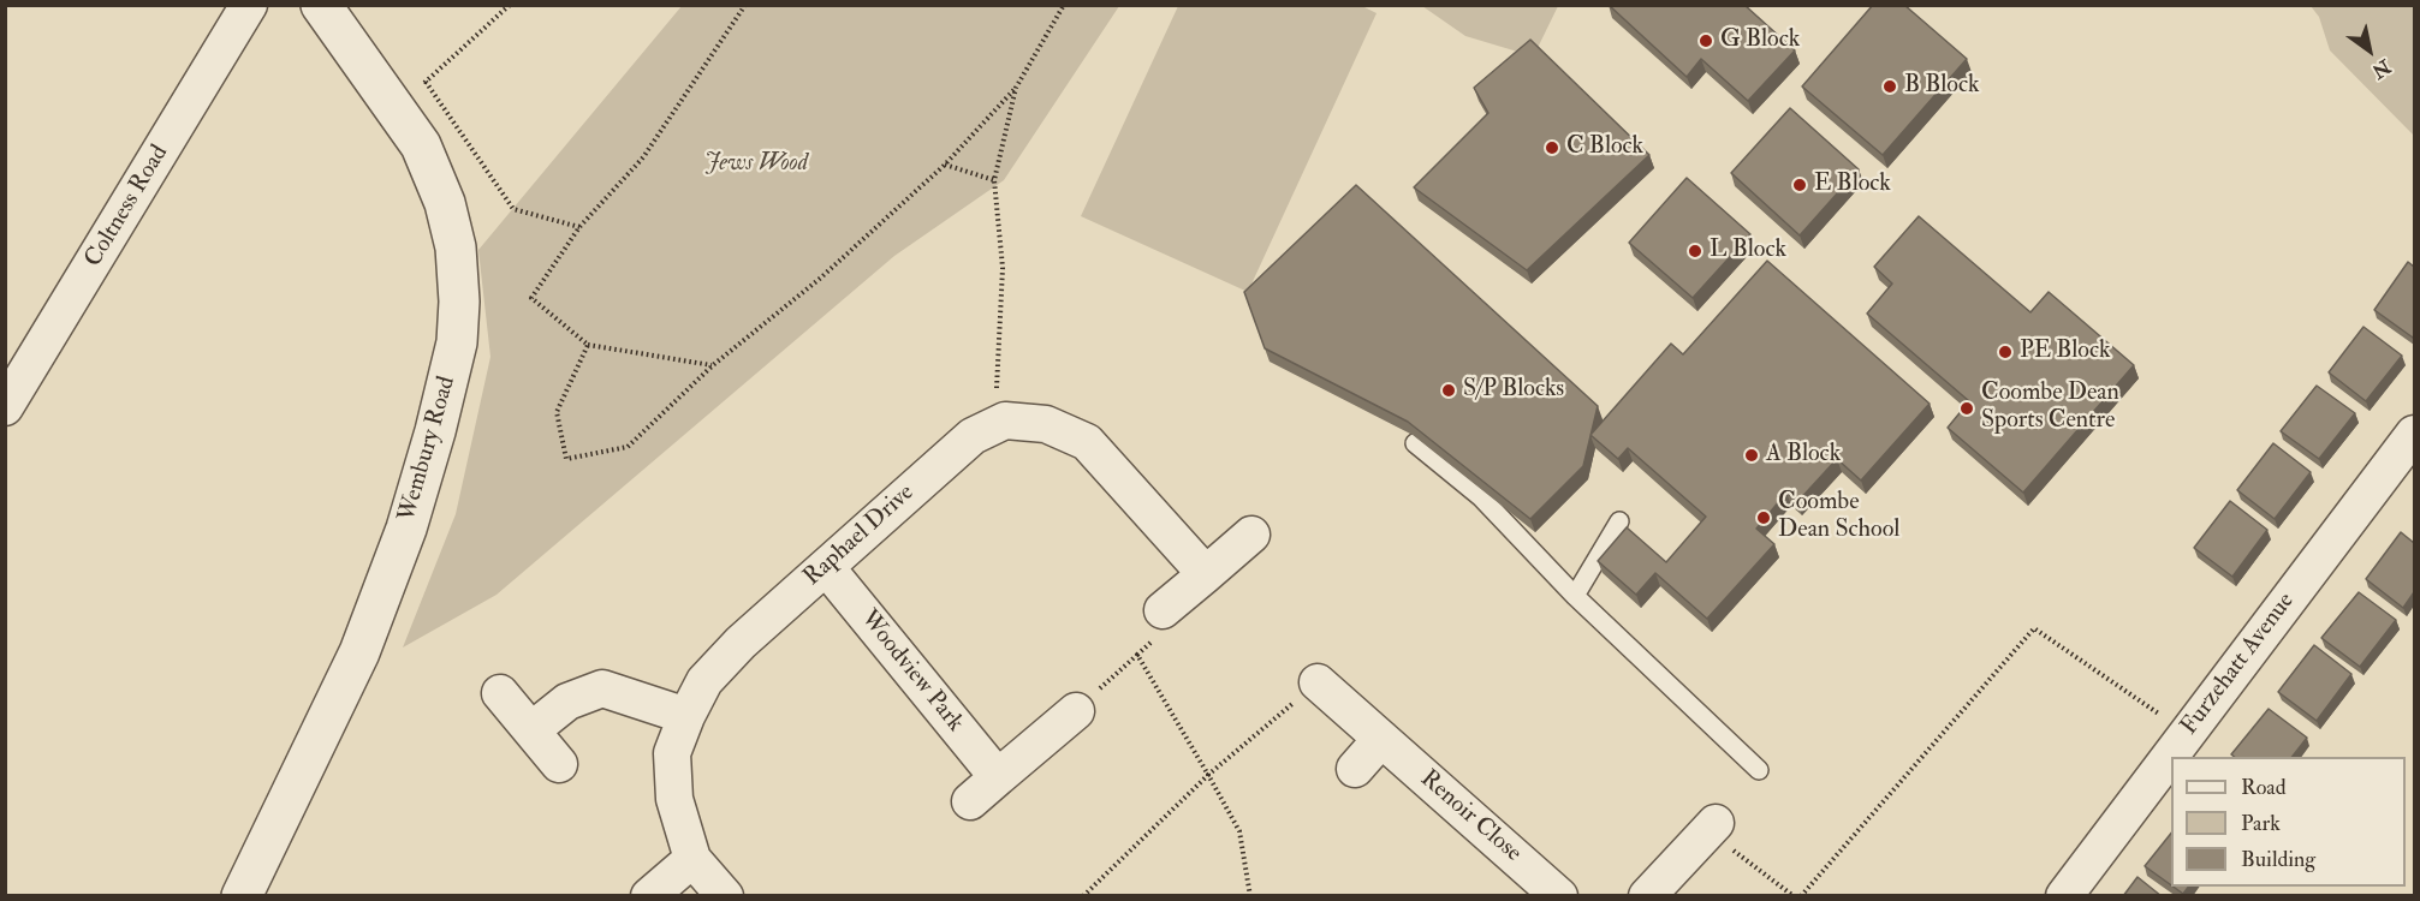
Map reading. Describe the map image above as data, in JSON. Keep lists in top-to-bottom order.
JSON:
{
  "streets": {
    "street": [
      "Coltness Road",
      "Wembury Road",
      "Raphael Drive",
      "Furzehatt Avenue",
      "Woodview Park",
      "Renoir Close"
    ]
  },
  "crossings": [
    ["Raphael Drive", "Woodview Park"]
  ],
  "parks": ["Jews Wood"],
  "places": [
    "G Block",
    "B Block",
    "C Block",
    "E Block",
    "L Block",
    "PE Block",
    "S/P Blocks",
    "Coombe Dean Sports Centre",
    "A Block",
    "Coombe Dean School"
  ],
  "legend": ["Road", "Park", "Building"],
  "north": "bottom right"
}
